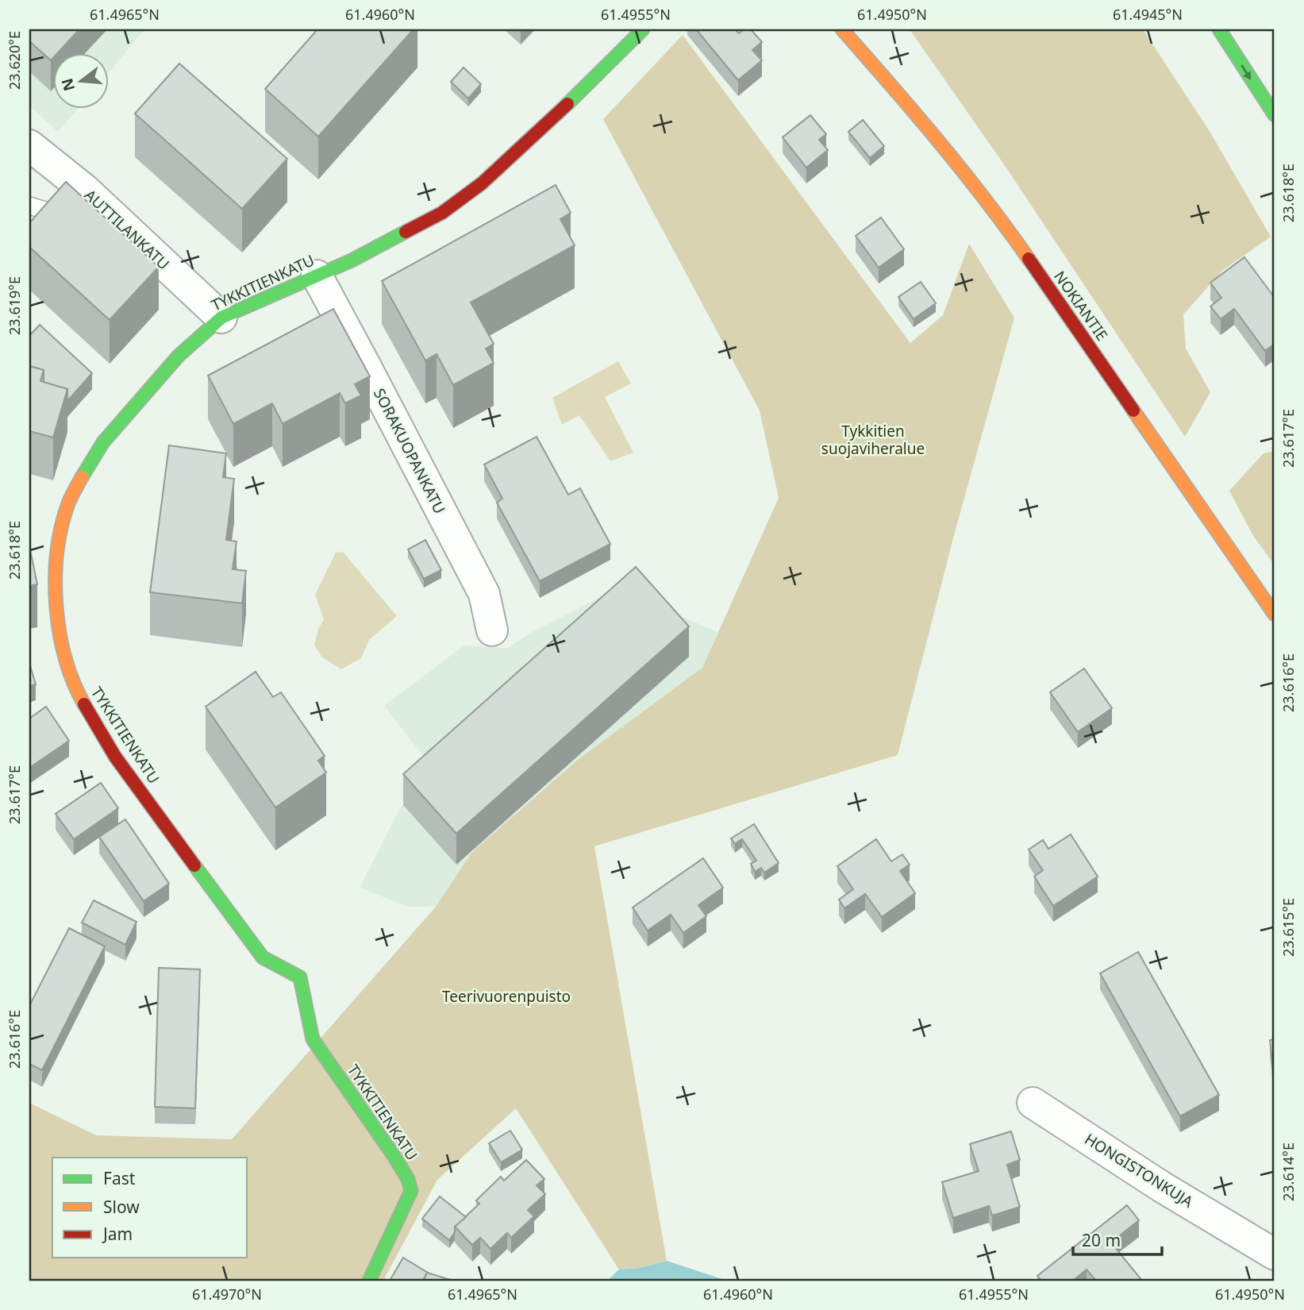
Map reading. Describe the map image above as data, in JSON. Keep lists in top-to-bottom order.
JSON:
{
  "streets": {
    "main road": ["TYKKITIENKATU", "NOKIANTIE"],
    "street": ["AUTTILANKATU", "SORAKUOPANKATU", "HONGISTONKUJA"]
  },
  "crossings": [
    ["AUTTILANKATU", "TYKKITIENKATU"],
    ["TYKKITIENKATU", "SORAKUOPANKATU"]
  ],
  "parks": ["Tykkitien suojaviheralue", "Teerivuorenpuisto"],
  "legend": ["Fast", "Slow", "Jam"],
  "scale_bar": "20 m",
  "north": "left",
  "coordinates": [
    "61.4965°N",
    "61.4960°N",
    "61.4955°N",
    "61.4950°N",
    "61.4945°N",
    "23.620°E",
    "23.618°E",
    "23.619°E",
    "23.617°E",
    "23.616°E",
    "23.615°E",
    "23.614°E",
    "61.4970°N"
  ]
}
